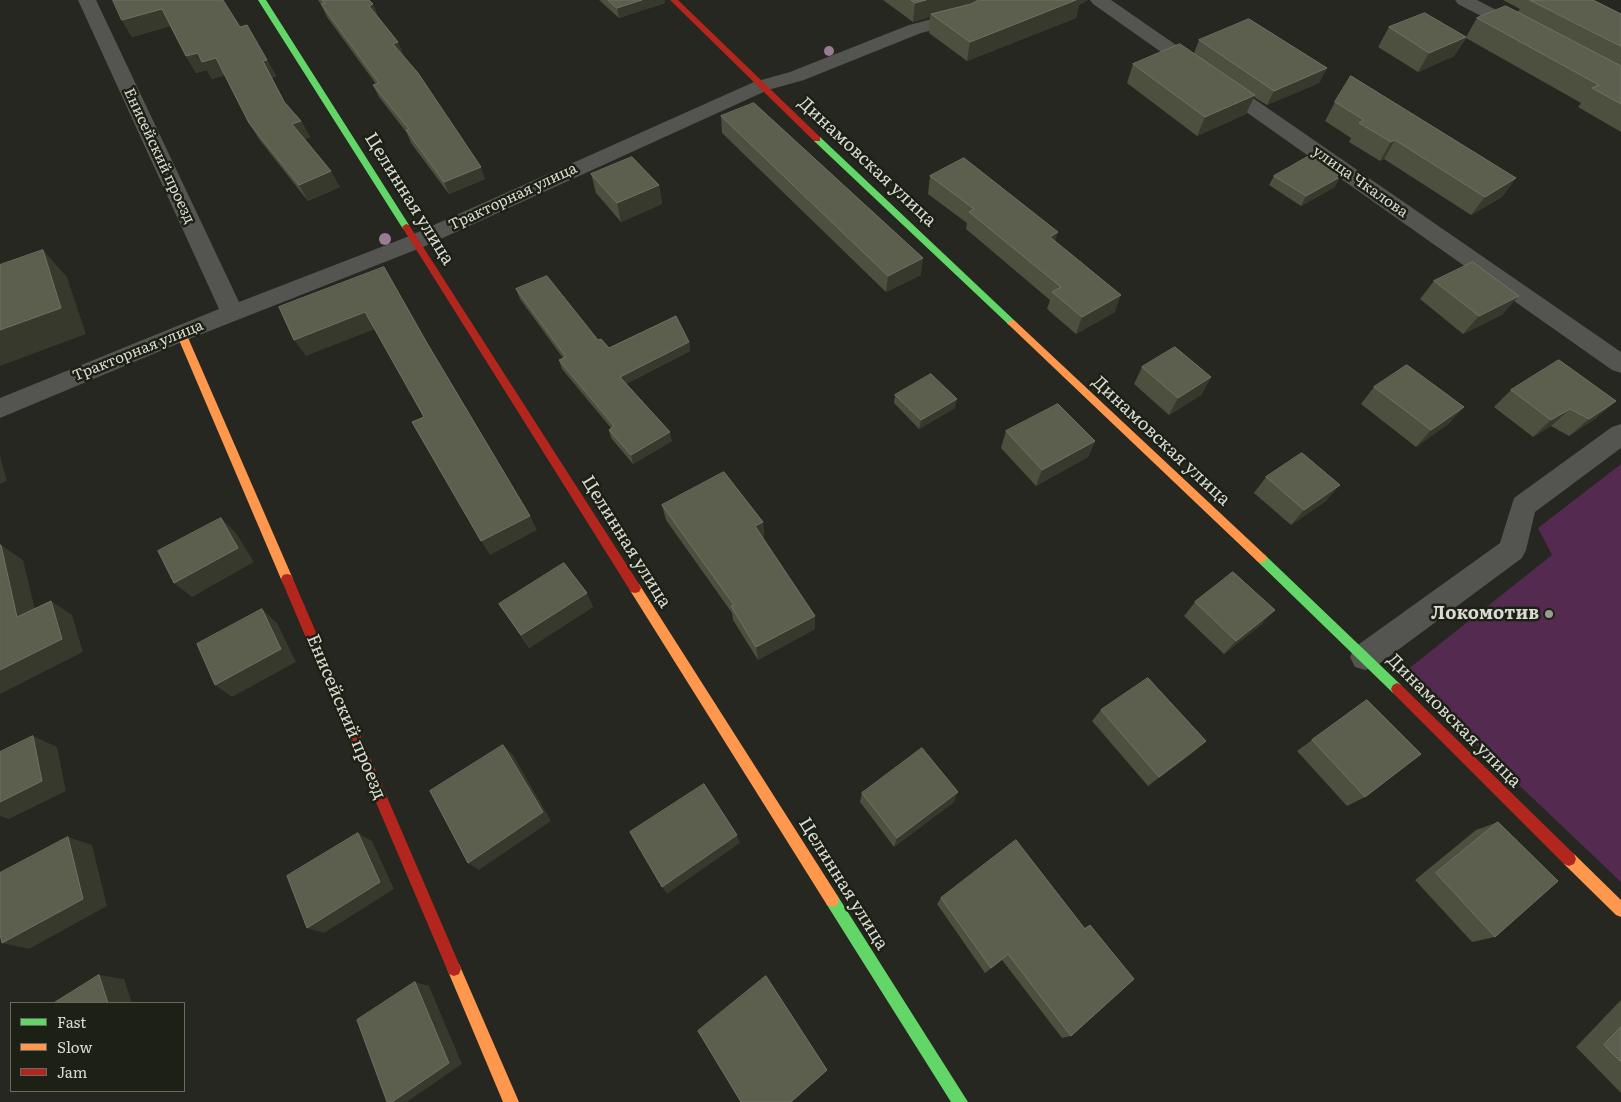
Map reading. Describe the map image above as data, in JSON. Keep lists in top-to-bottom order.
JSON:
{
  "streets": {
    "street": [
      "Енисейский проезд",
      "Динамовская улица",
      "улица Чкалова",
      "Тракторная улица",
      "Целинная улица"
    ]
  },
  "crossings": [
    ["Енисейский проезд", "Тракторная улица"],
    ["Динамовская улица", "Тракторная улица"],
    ["Тракторная улица", "Целинная улица"]
  ],
  "places": ["Локомотив"],
  "legend": ["Fast", "Slow", "Jam"]
}
